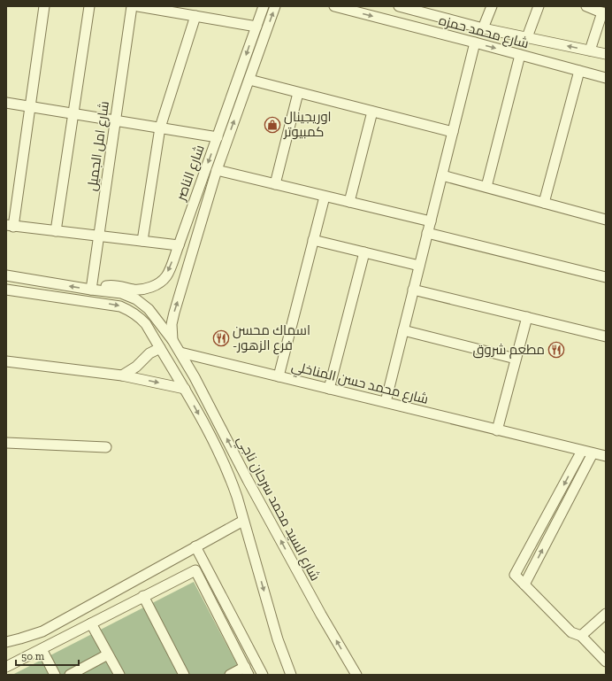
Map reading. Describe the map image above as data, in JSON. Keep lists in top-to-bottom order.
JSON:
{
  "streets": {
    "street": [
      "شارع محمد حمزه",
      "شارع امل الجميل",
      "شارع الناصر",
      "شارع محمد حسن المناخلي",
      "شارع السيد محمد سرحان ناجي"
    ]
  },
  "crossings": [
    ["شارع امل الجميل", "شارع الناصر"],
    ["شارع محمد حسن المناخلي", "شارع السيد محمد سرحان ناجي"]
  ],
  "places": {
    "shop": ["اوريجينال كمبيوتر"],
    "restaurant": ["اسماك محسن -فرع الزهور", "مطعم شروق"]
  },
  "scale_bar": "50 m"
}
